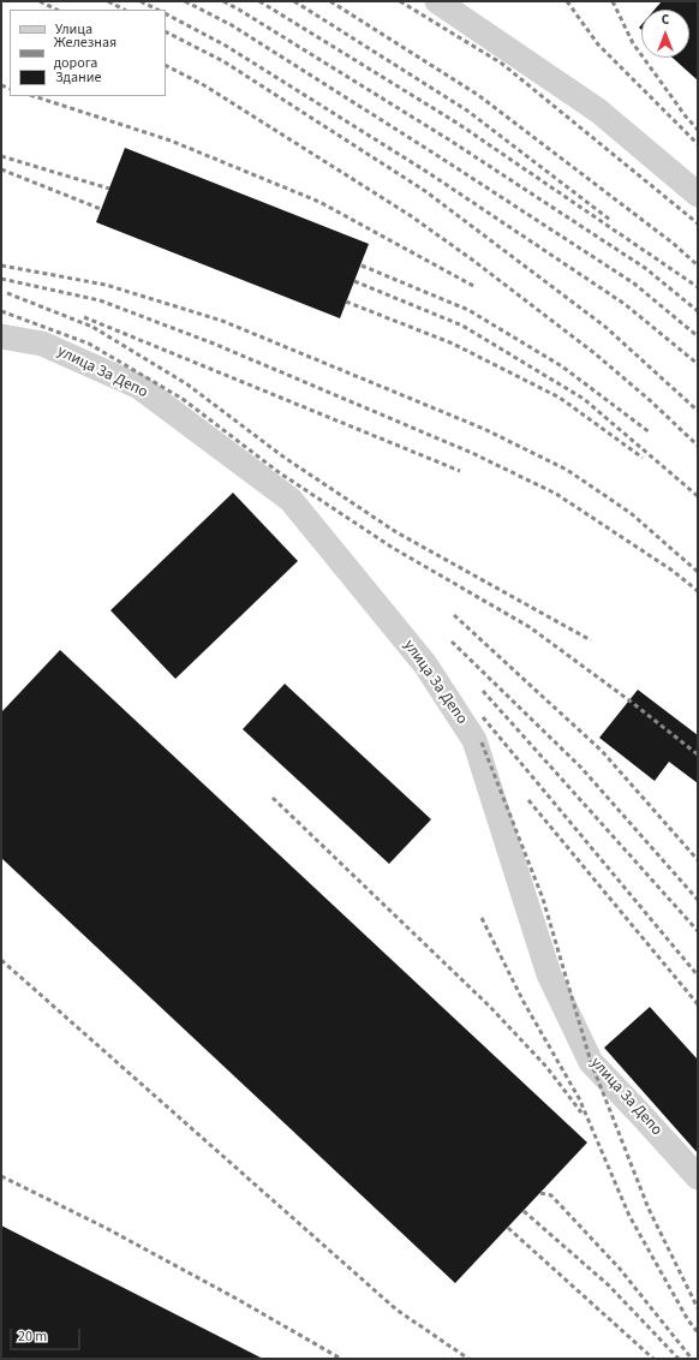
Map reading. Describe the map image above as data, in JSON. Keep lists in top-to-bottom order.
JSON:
{
  "streets": {
    "street": ["улица За Депо"]
  },
  "legend": ["Улица", "Железная дорога", "Здание"],
  "scale_bar": "20 m",
  "north": "top"
}
